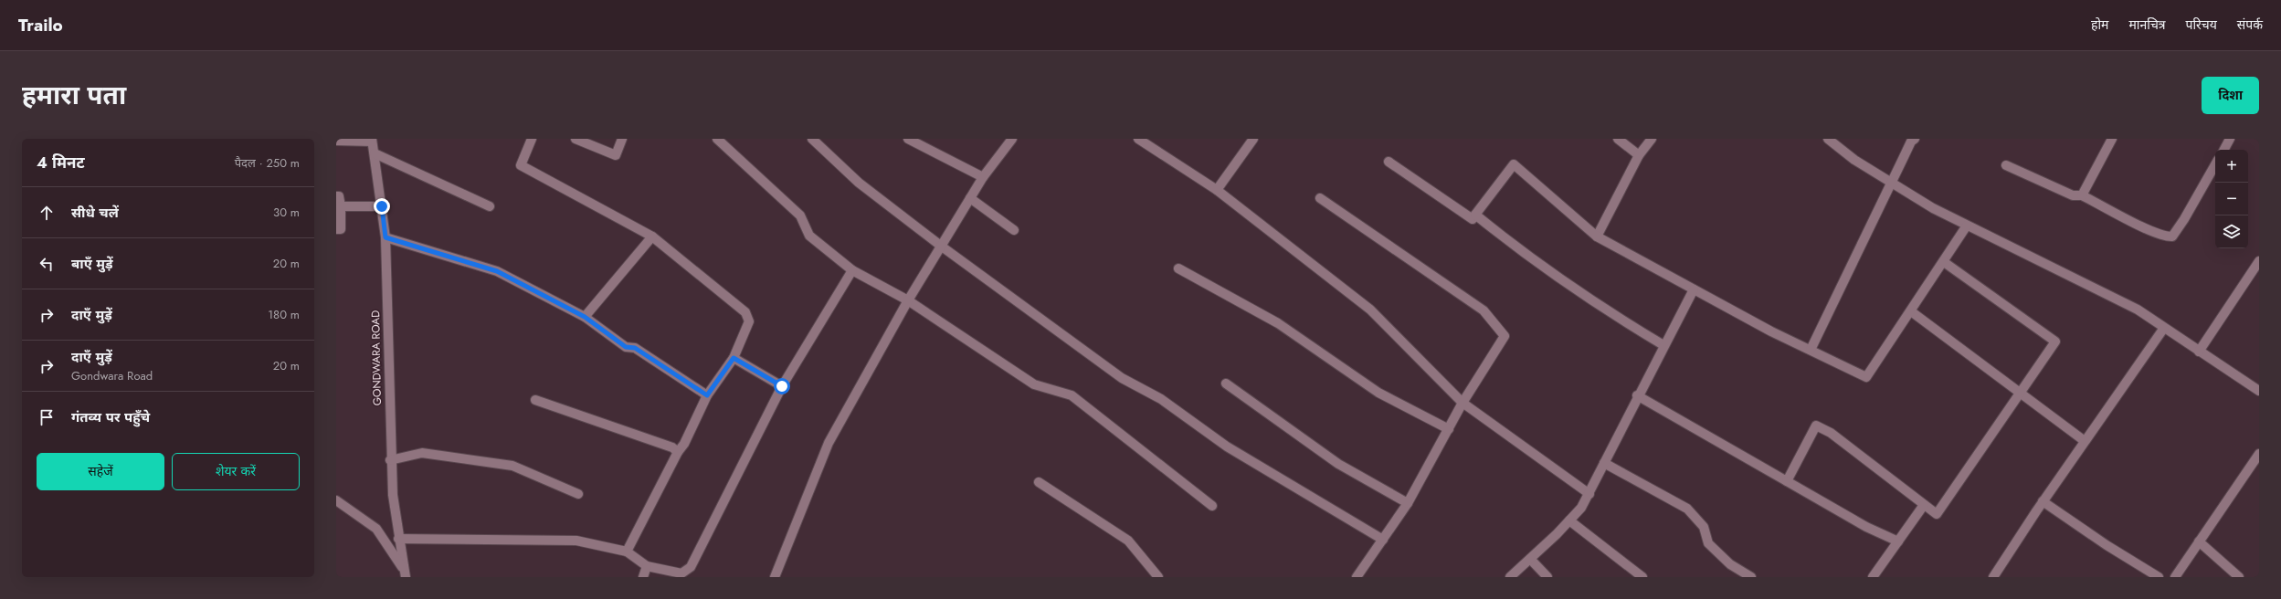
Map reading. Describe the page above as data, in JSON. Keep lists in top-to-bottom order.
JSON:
{
  "streets": {
    "street": ["GONDWARA ROAD"]
  },
  "page": {
    "header": "Trailo",
    "nav": [
      "होम",
      "मानचित्र",
      "परिचय",
      "संपर्क"
    ],
    "title": "हमारा पता",
    "buttons": [
      "दिशा",
      ["सहेजें", "शेयर करें"]
    ],
    "heading": ["4 मिनट", "पैदल · 250 m"],
    "map_buttons": ["+", "−"],
    "list": [
      ["सीधे चलें", "30 m"],
      ["बाएँ मुड़ें", "20 m"],
      ["दाएँ मुड़ें", "180 m"],
      ["दाएँ मुड़ें", "Gondwara Road", "20 m"],
      "गंतव्य पर पहुँचे"
    ]
  }
}
